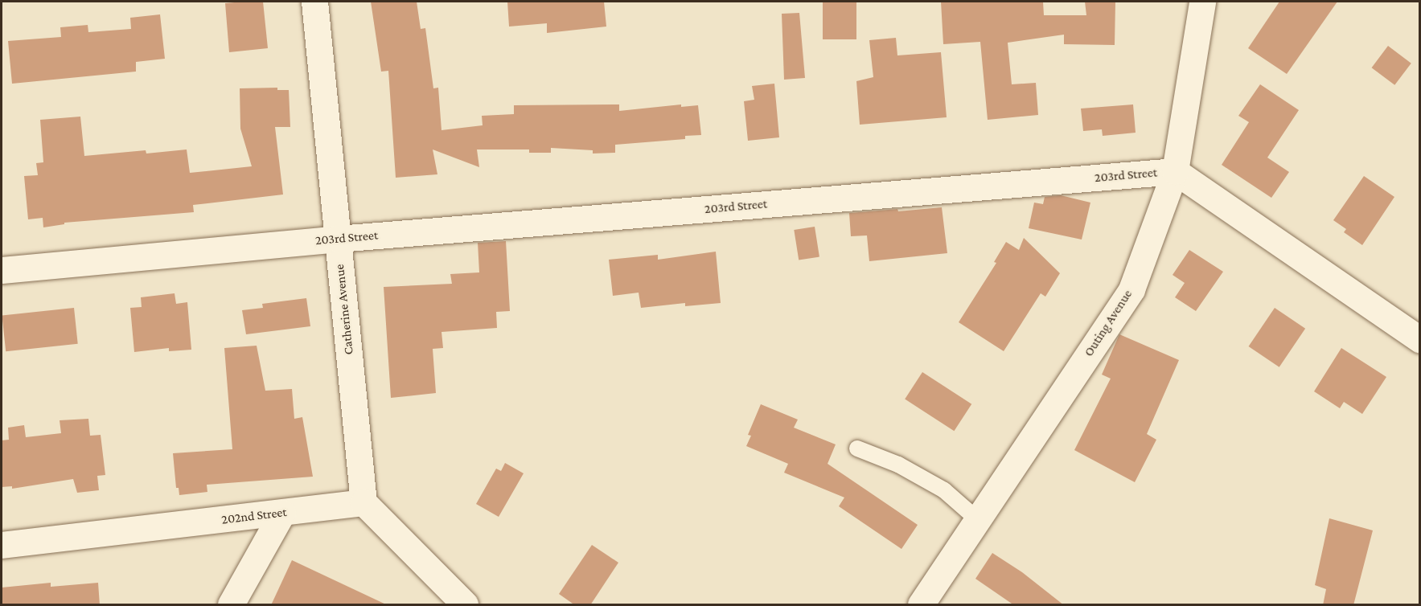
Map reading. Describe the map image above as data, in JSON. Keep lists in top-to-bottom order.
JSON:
{
  "streets": {
    "street": [
      "203rd Street",
      "Catherine Avenue",
      "Outing Avenue",
      "202nd Street"
    ]
  },
  "crossings": [
    ["203rd Street", "Catherine Avenue"],
    ["203rd Street", "Outing Avenue"],
    ["Catherine Avenue", "202nd Street"]
  ]
}
